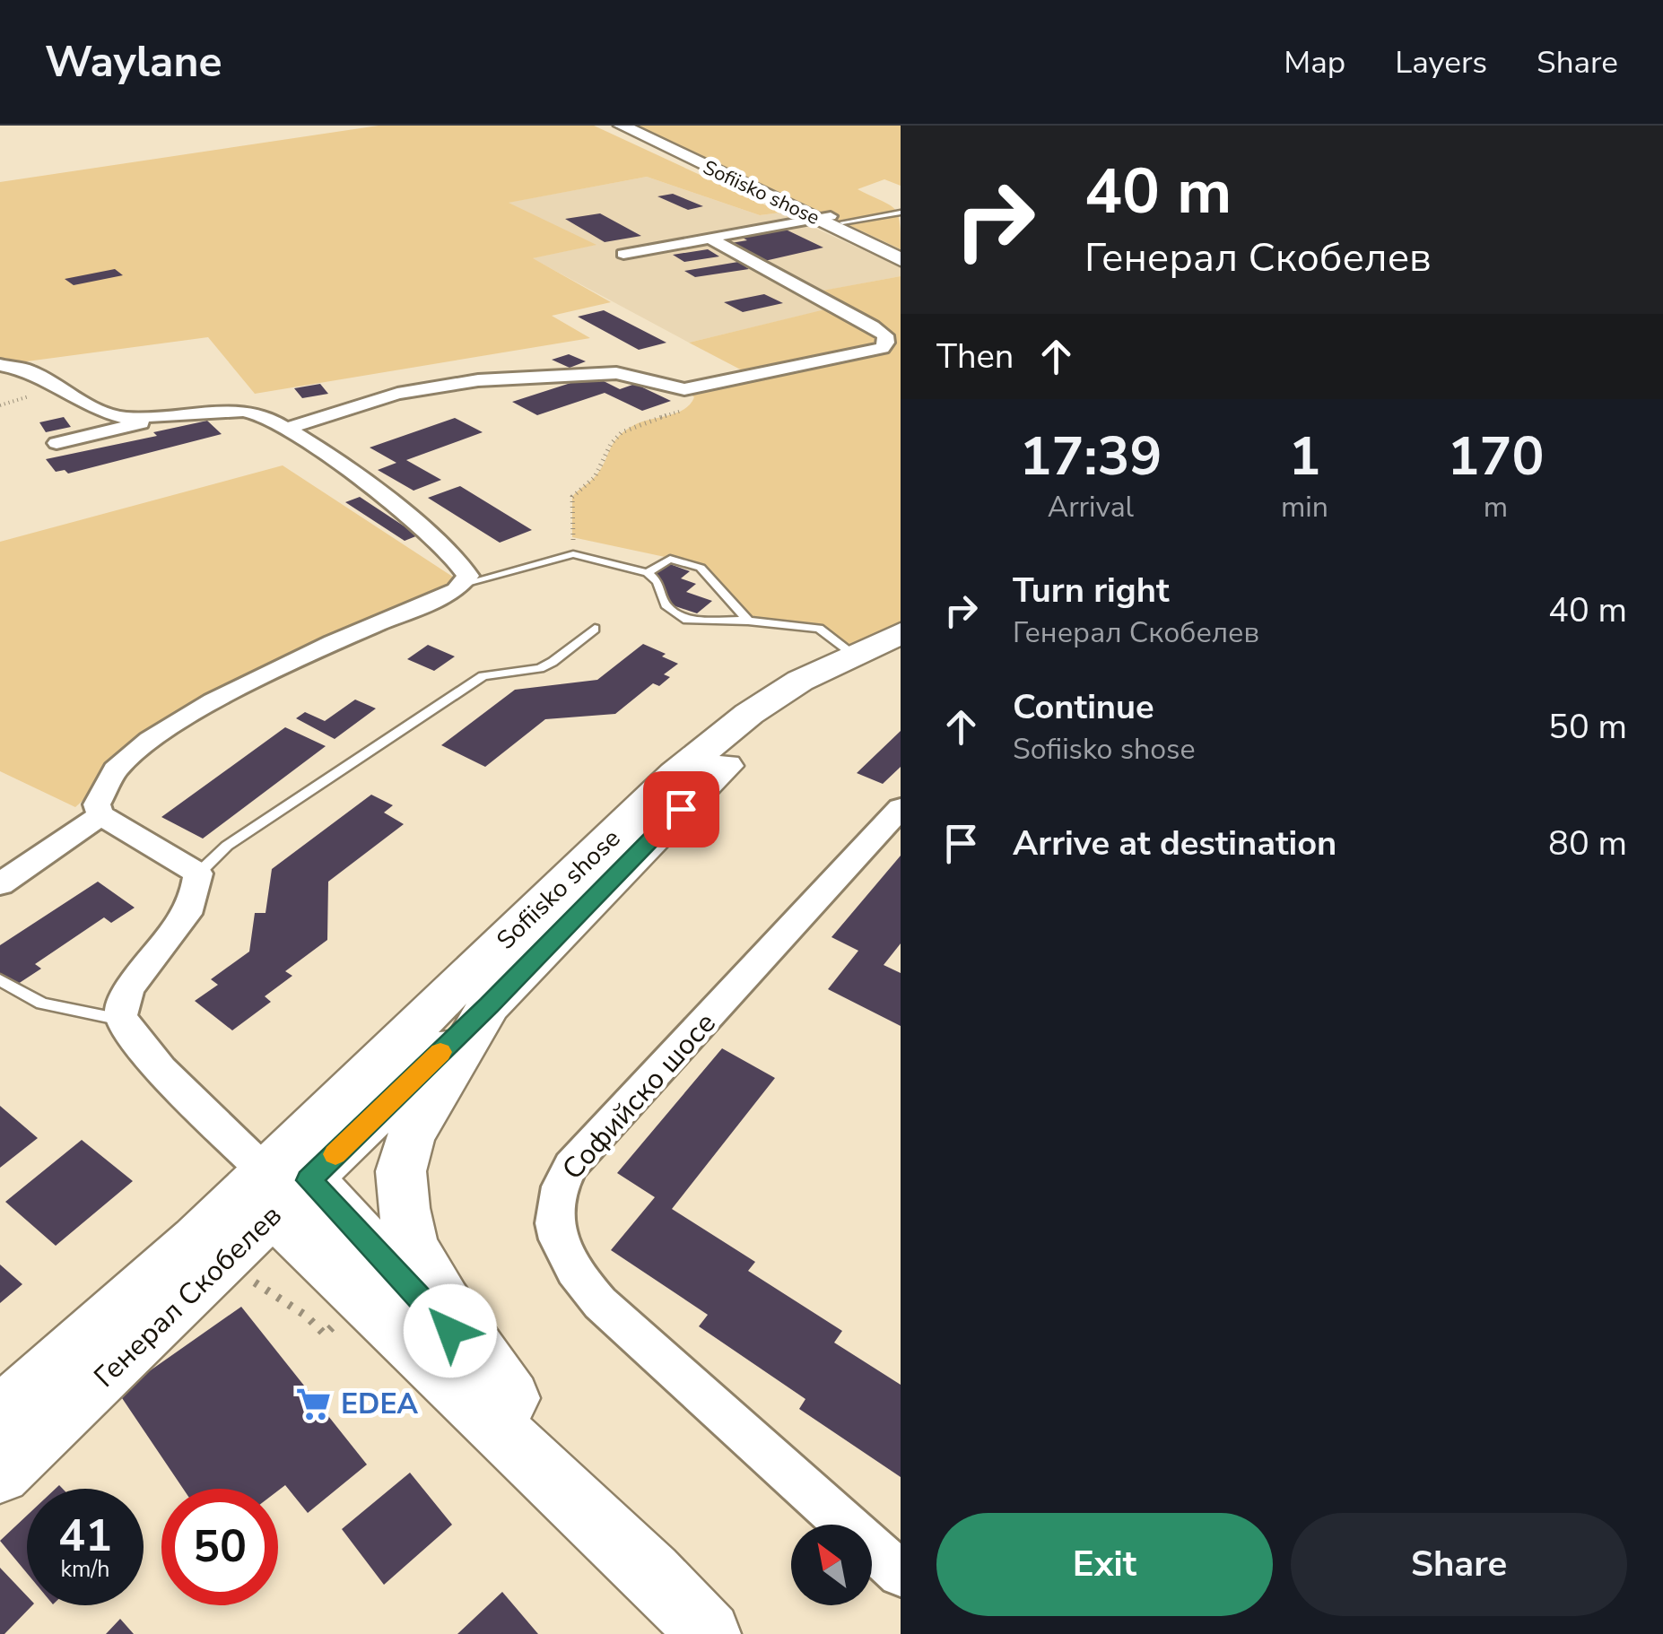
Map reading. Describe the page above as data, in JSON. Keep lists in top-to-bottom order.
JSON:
{
  "streets": {
    "main road": ["Sofiisko shose", "Генерал Скобелев"],
    "street": ["Софийско шосе"]
  },
  "crossings": [
    ["Sofiisko shose", "Генерал Скобелев"]
  ],
  "places": {
    "supermarket": ["EDEA"]
  },
  "north": "top left",
  "page": {
    "header": "Waylane",
    "nav": ["Map", "Layers", "Share"],
    "turn": ["40 m", "Генерал Скобелев"],
    "then": "Then",
    "eta": [
      "17:39",
      "Arrival",
      "1",
      "min",
      "170",
      "m"
    ],
    "list": [
      {
        "name": "Turn right",
        "note": "Генерал Скобелев",
        "value": "40 m"
      },
      {
        "name": "Continue",
        "note": "Sofiisko shose",
        "value": "50 m"
      },
      {
        "name": "Arrive at destination",
        "value": "80 m"
      }
    ],
    "speed": "41 km/h",
    "limit": "50",
    "buttons": ["Exit", "Share"]
  }
}
